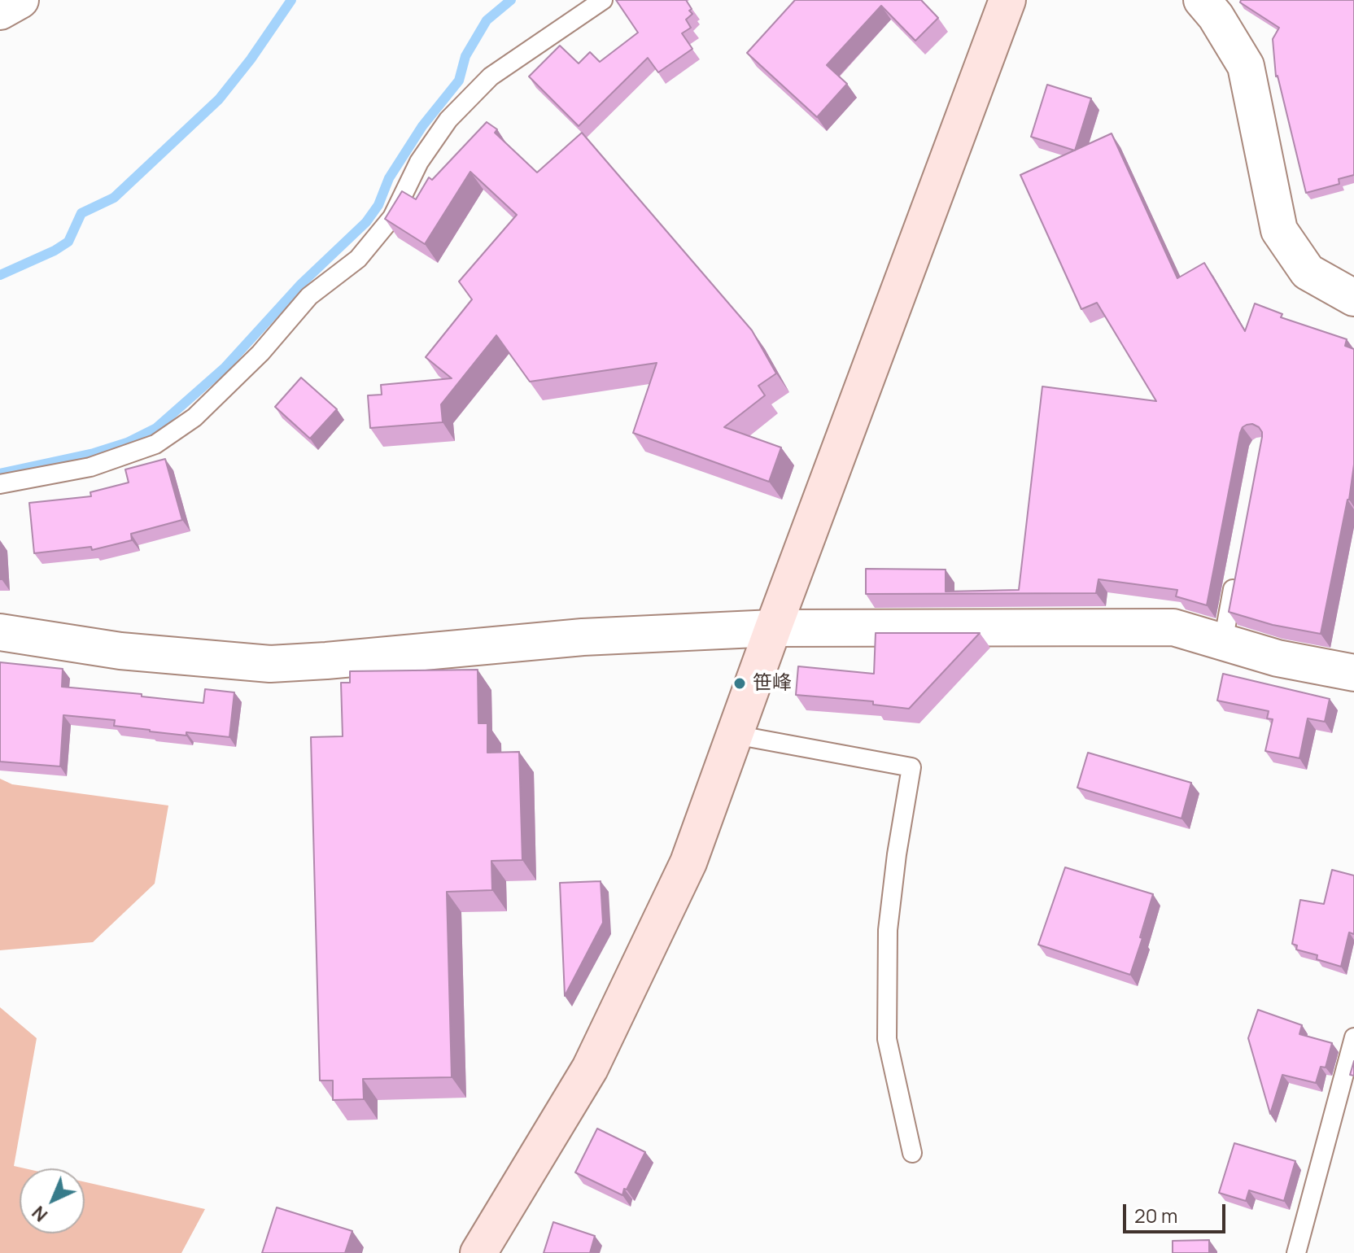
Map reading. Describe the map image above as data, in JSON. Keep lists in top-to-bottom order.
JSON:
{
  "places": ["笹峰"],
  "scale_bar": "20 m",
  "north": "bottom left"
}
